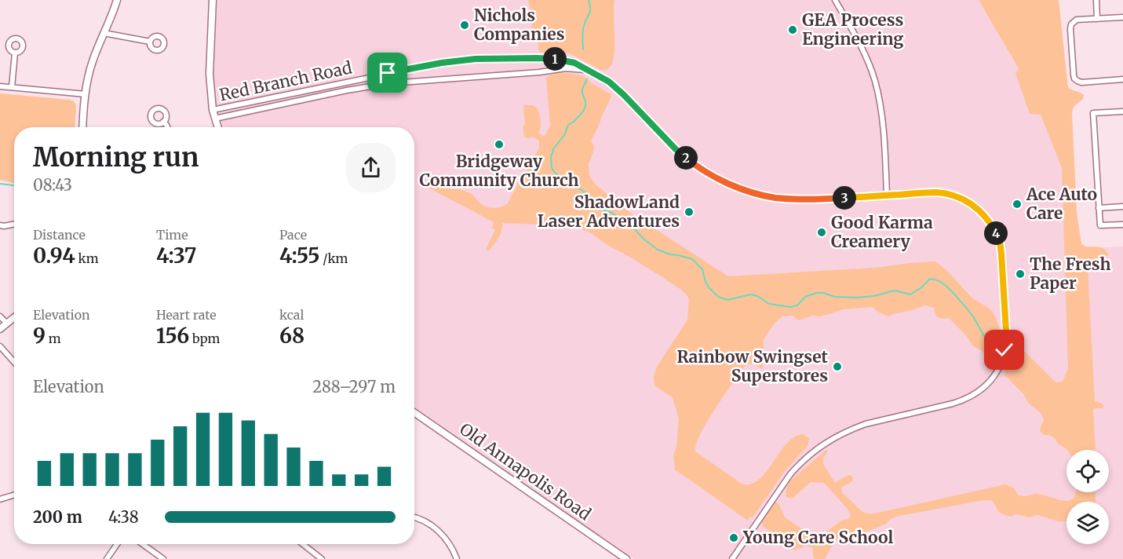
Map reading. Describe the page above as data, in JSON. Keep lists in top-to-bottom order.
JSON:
{
  "streets": {
    "main road": ["Old Annapolis Road"],
    "street": ["Red Branch Road"]
  },
  "places": [
    "Nichols Companies",
    "GEA Process Engineering",
    "Bridgeway Community Church",
    "Ace Auto Care",
    "ShadowLand Laser Adventures",
    "Good Karma Creamery",
    "The Fresh Paper",
    "Rainbow Swingset Superstores",
    "Young Care School"
  ],
  "page": {
    "pins": [
      "1",
      "2",
      "3",
      "4"
    ],
    "heading": ["Morning run", "08:43"],
    "stats": [
      ["Distance", "0.94 km"],
      ["Time", "4:37"],
      ["Pace", "4:55 /km"],
      ["Elevation", "9 m"],
      ["Heart rate", "156 bpm"],
      ["kcal", "68"]
    ],
    "chart": ["Elevation", "288–297 m"],
    "list": [
      {
        "name": "200 m",
        "note": "4:38"
      }
    ]
  }
}
